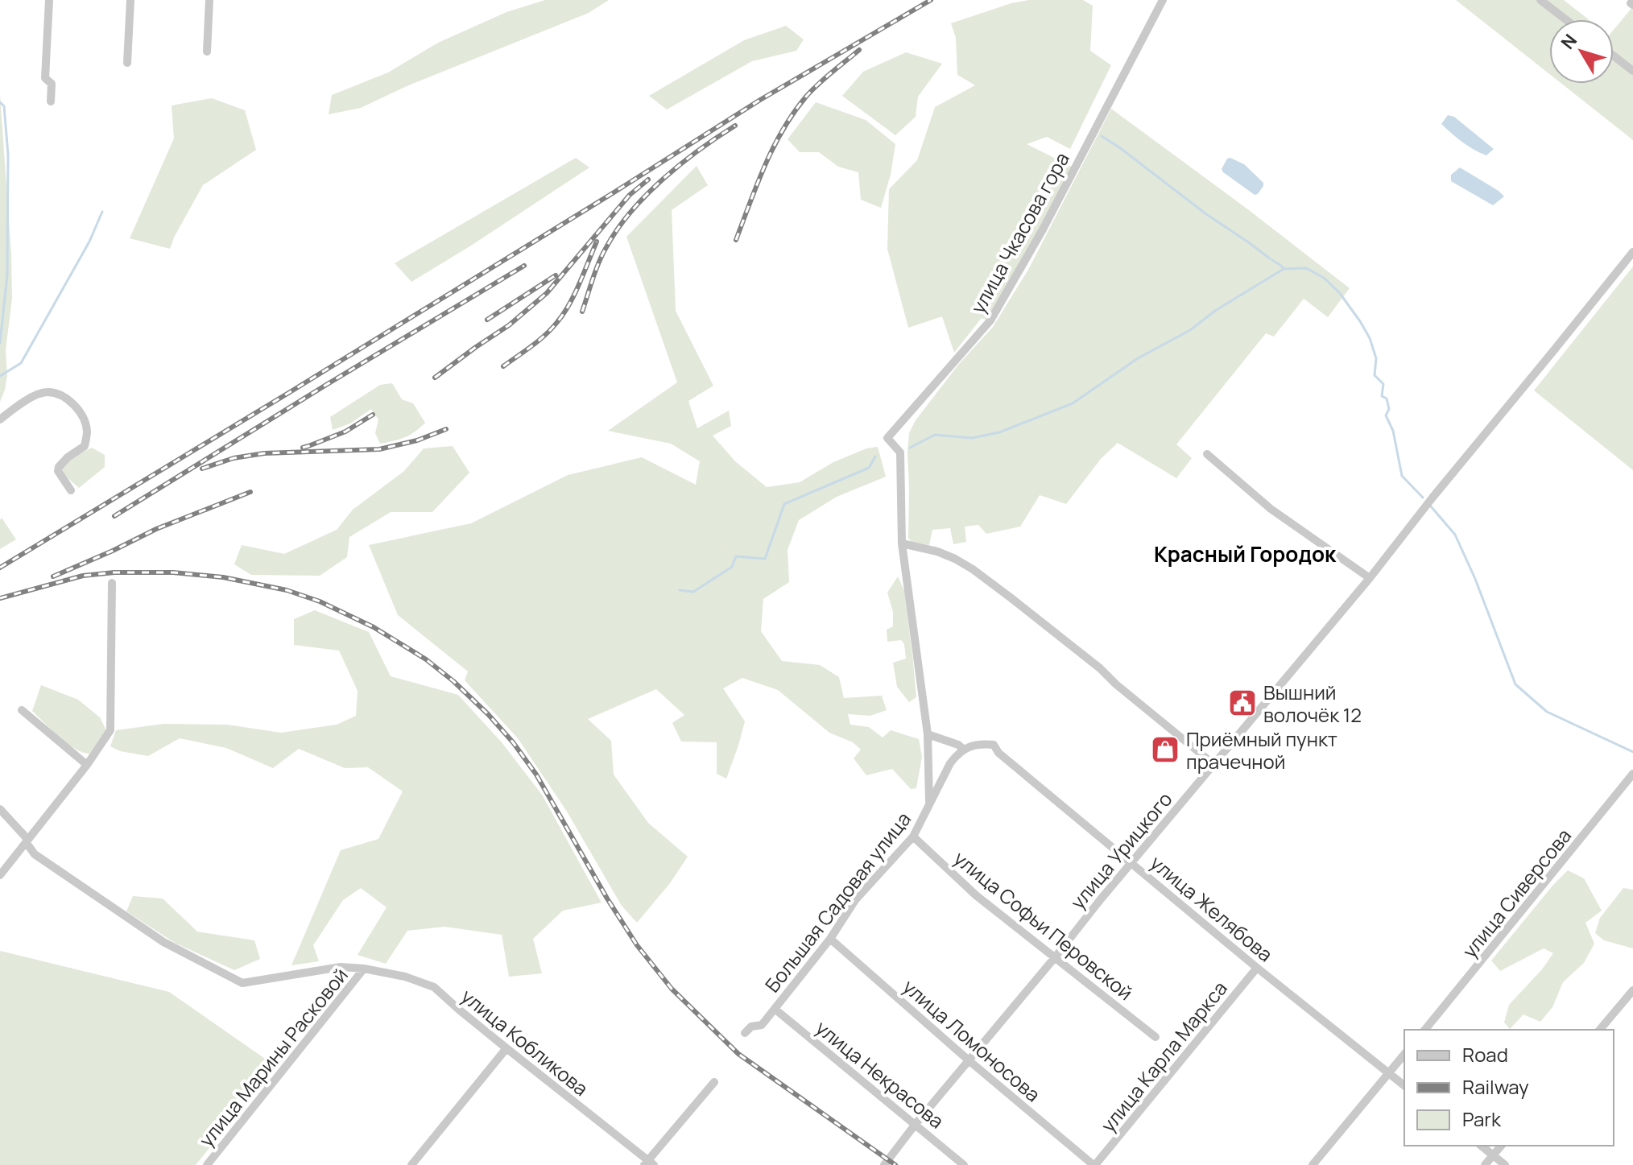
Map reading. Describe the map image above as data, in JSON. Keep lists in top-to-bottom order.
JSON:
{
  "streets": {
    "street": [
      "улица Чкасова гора",
      "улица Урицкого",
      "улица Сиверсова",
      "Большая Садовая улица",
      "улица Желябова",
      "улица Софьи Перовской",
      "улица Ломоносова",
      "улица Кобликова",
      "улица Карла Маркса",
      "улица Марины Расковой",
      "улица Некрасова"
    ]
  },
  "crossings": [
    ["улица Чкасова гора", "Большая Садовая улица"],
    ["улица Урицкого", "улица Желябова"],
    ["улица Урицкого", "улица Софьи Перовской"],
    ["улица Урицкого", "улица Ломоносова"],
    ["улица Урицкого", "улица Некрасова"],
    ["Большая Садовая улица", "улица Желябова"],
    ["Большая Садовая улица", "улица Софьи Перовской"],
    ["Большая Садовая улица", "улица Ломоносова"],
    ["Большая Садовая улица", "улица Некрасова"],
    ["улица Желябова", "улица Карла Маркса"],
    ["улица Ломоносова", "улица Карла Маркса"],
    ["улица Кобликова", "улица Марины Расковой"]
  ],
  "districts": ["Красный Городок"],
  "places": {
    "public building": ["Вышний волочёк 12"],
    "shop": ["Приёмный пункт прачечной"]
  },
  "legend": ["Road", "Railway", "Park"],
  "north": "top left"
}
